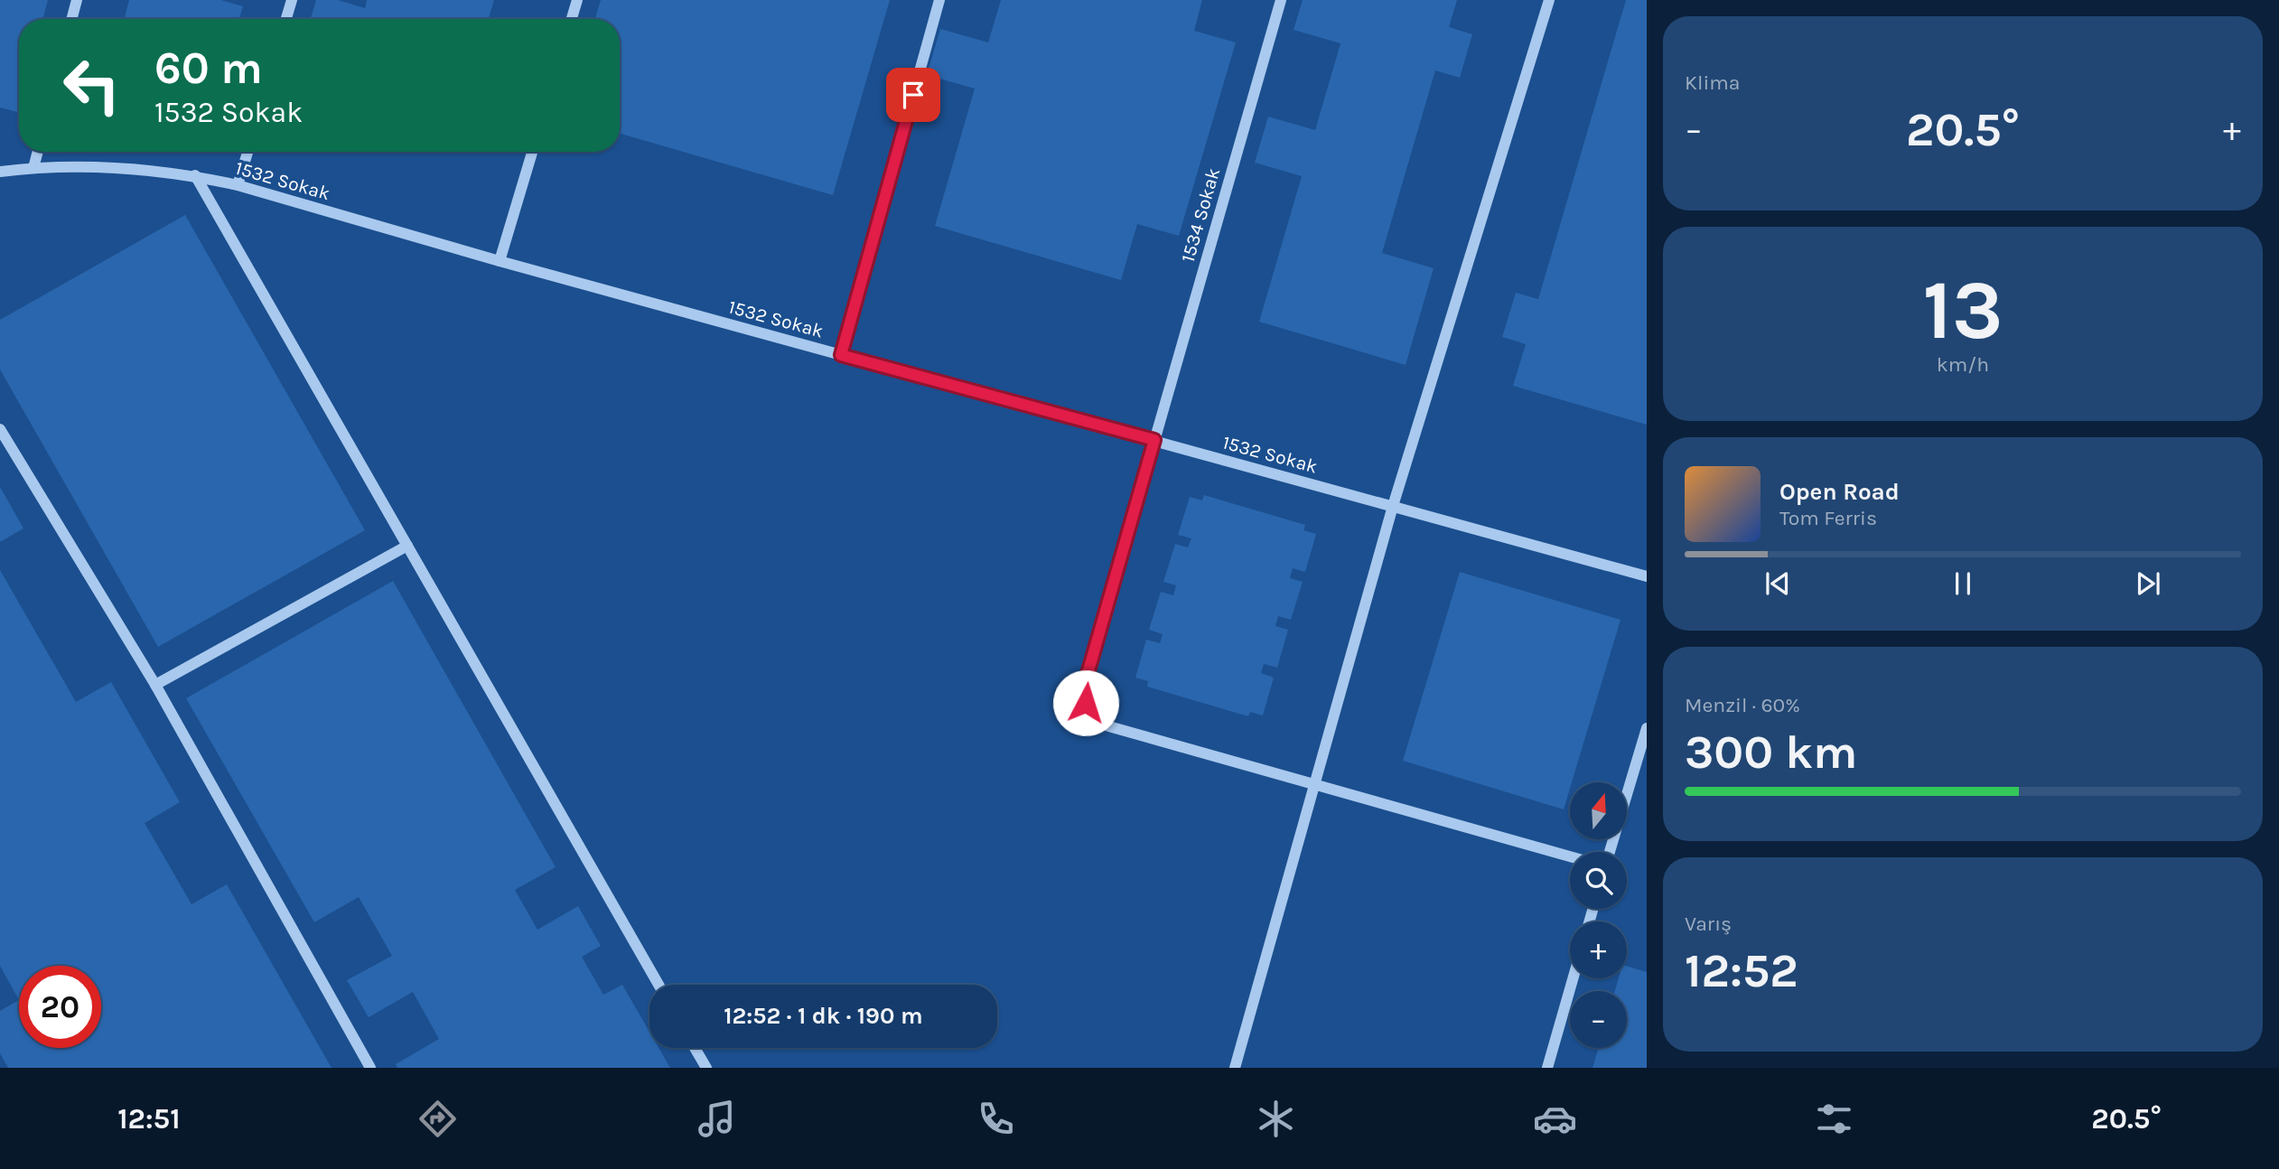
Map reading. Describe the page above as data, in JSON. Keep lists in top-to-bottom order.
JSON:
{
  "streets": {
    "street": ["1532 Sokak", "1534 Sokak"]
  },
  "crossings": [
    ["1532 Sokak", "1534 Sokak"]
  ],
  "north": "top",
  "page": {
    "tile": [
      "Klima",
      ["13", "km/h"],
      ["Menzil · 60%", "300 km"],
      ["Varış", "12:52"]
    ],
    "turn": ["60 m", "1532 Sokak"],
    "heat": ["−", "20.5°", "+"],
    "song": ["Open Road", "Tom Ferris"],
    "map_buttons": ["+", "−"],
    "limit": "20",
    "trip": "12:52 · 1 dk · 190 m",
    "tabs": ["12:51", "20.5°"]
  }
}
